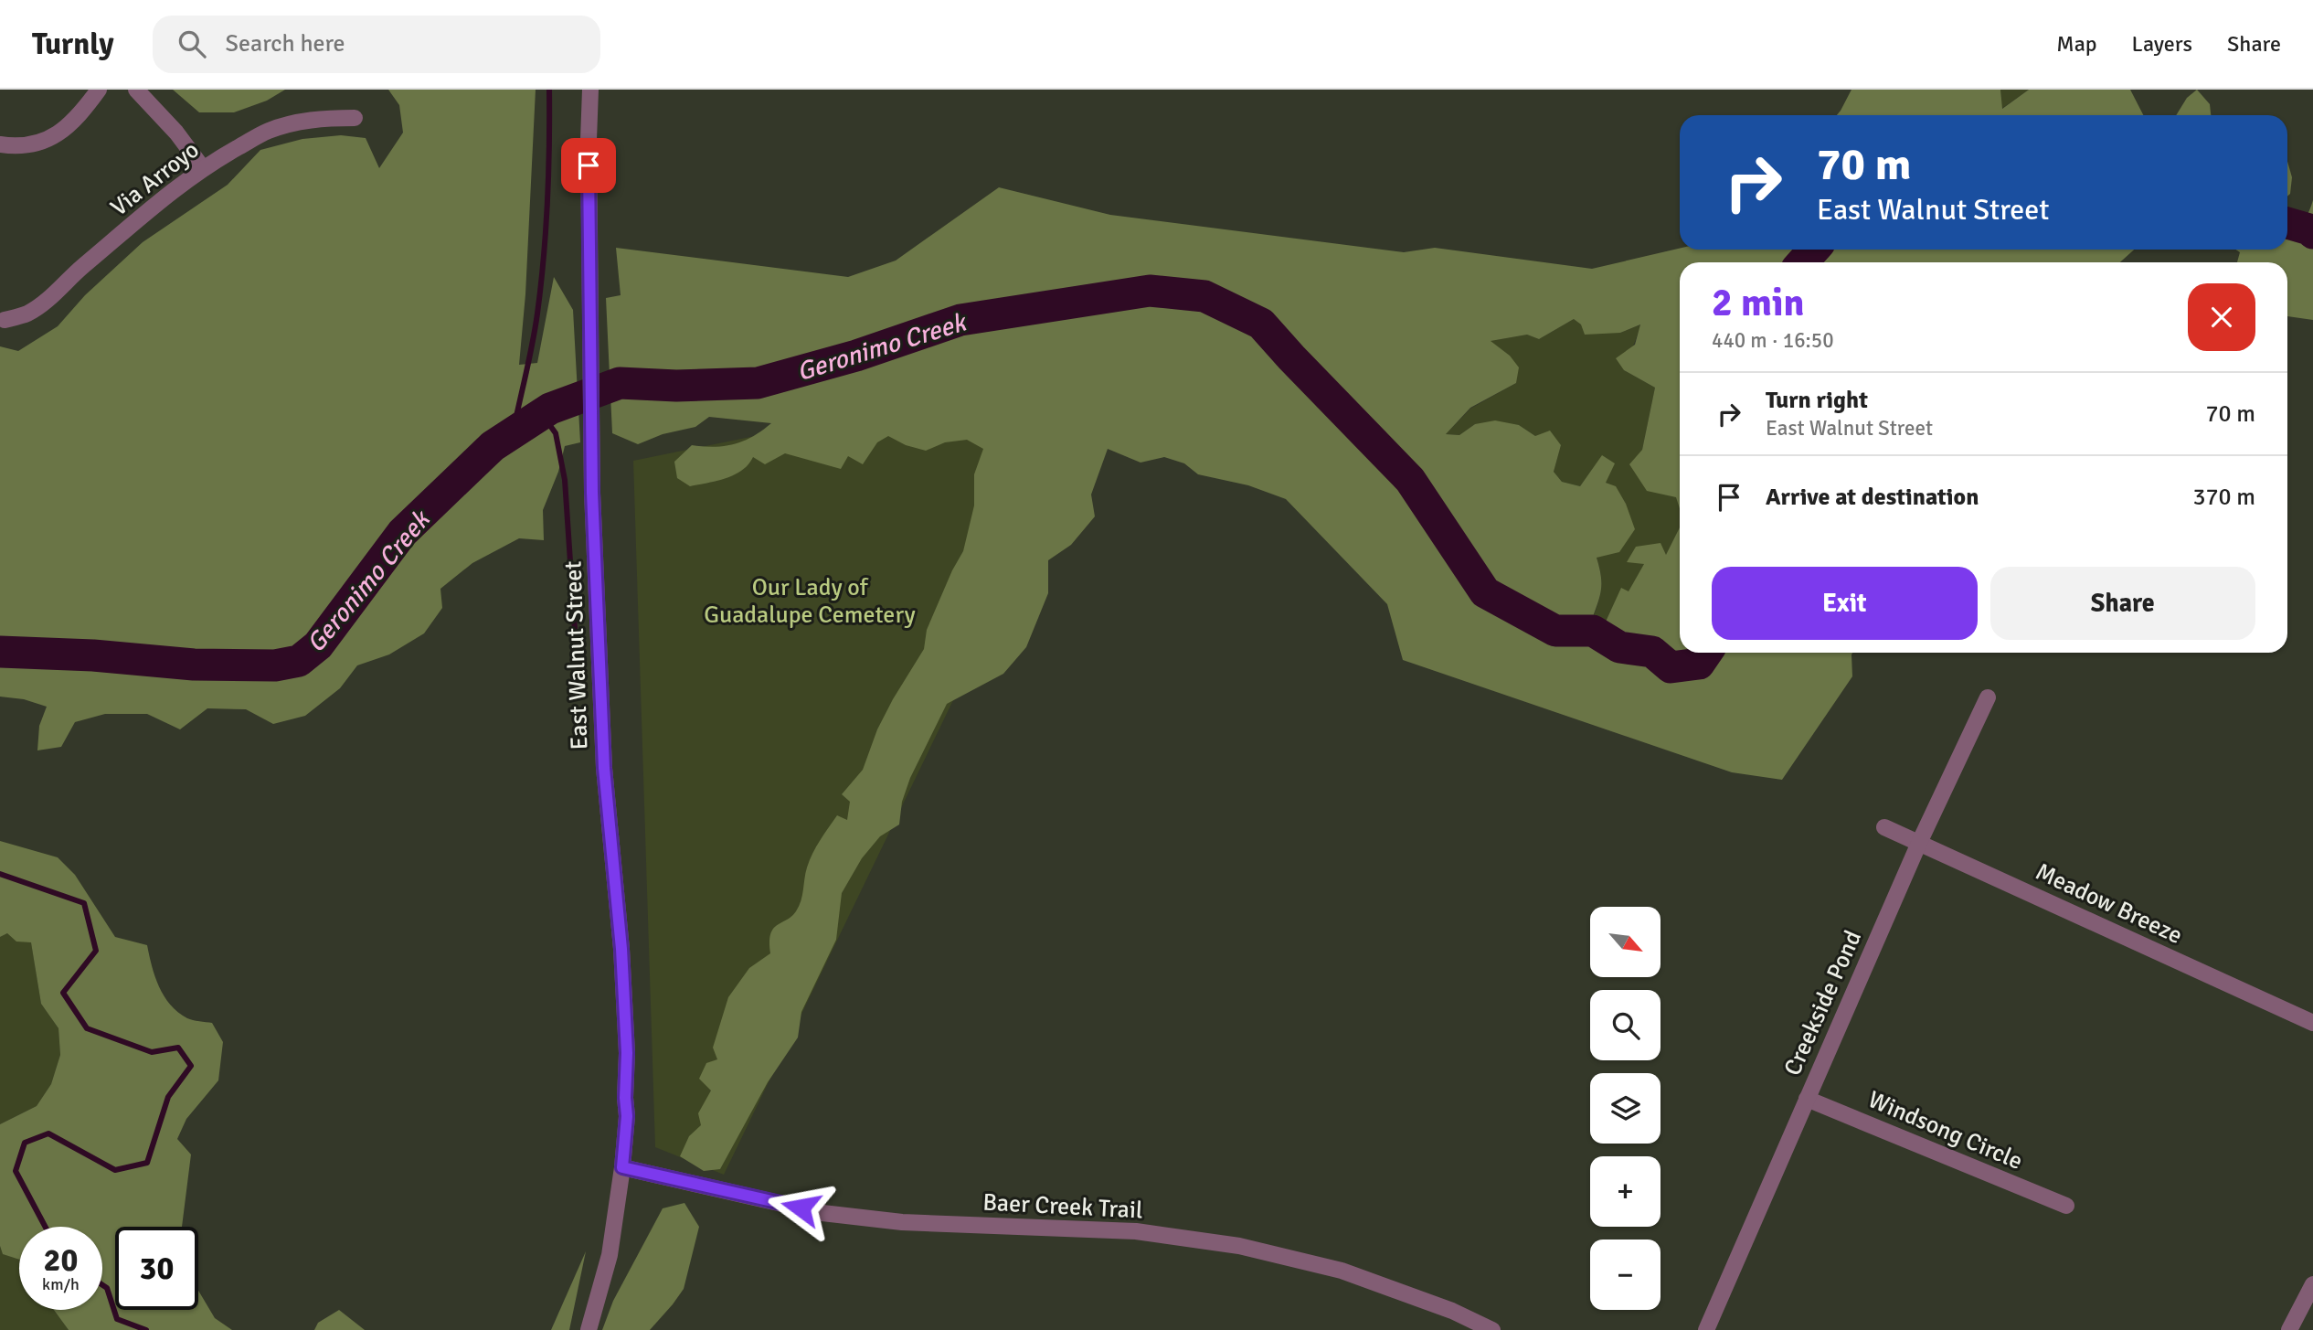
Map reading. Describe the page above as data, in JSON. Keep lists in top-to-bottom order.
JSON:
{
  "streets": {
    "street": [
      "Via Arroyo",
      "East Walnut Street",
      "Meadow Breeze",
      "Creekside Pond",
      "Windsong Circle",
      "Baer Creek Trail"
    ]
  },
  "crossings": [
    ["East Walnut Street", "Baer Creek Trail"],
    ["Meadow Breeze", "Creekside Pond"],
    ["Creekside Pond", "Windsong Circle"]
  ],
  "water": ["Geronimo Creek"],
  "parks": ["Our Lady of Guadalupe Cemetery"],
  "north": "bottom right",
  "page": {
    "header": "Turnly",
    "search": "Search here",
    "nav": ["Map", "Layers", "Share"],
    "turn": ["70 m", "East Walnut Street"],
    "heading": ["2 min", "440 m · 16:50"],
    "list": [
      {
        "name": "Turn right",
        "note": "East Walnut Street",
        "value": "70 m"
      },
      {
        "name": "Arrive at destination",
        "value": "370 m"
      }
    ],
    "buttons": ["Exit", "Share"],
    "map_buttons": ["+", "−"],
    "speed": "20 km/h",
    "limit": "30"
  }
}
